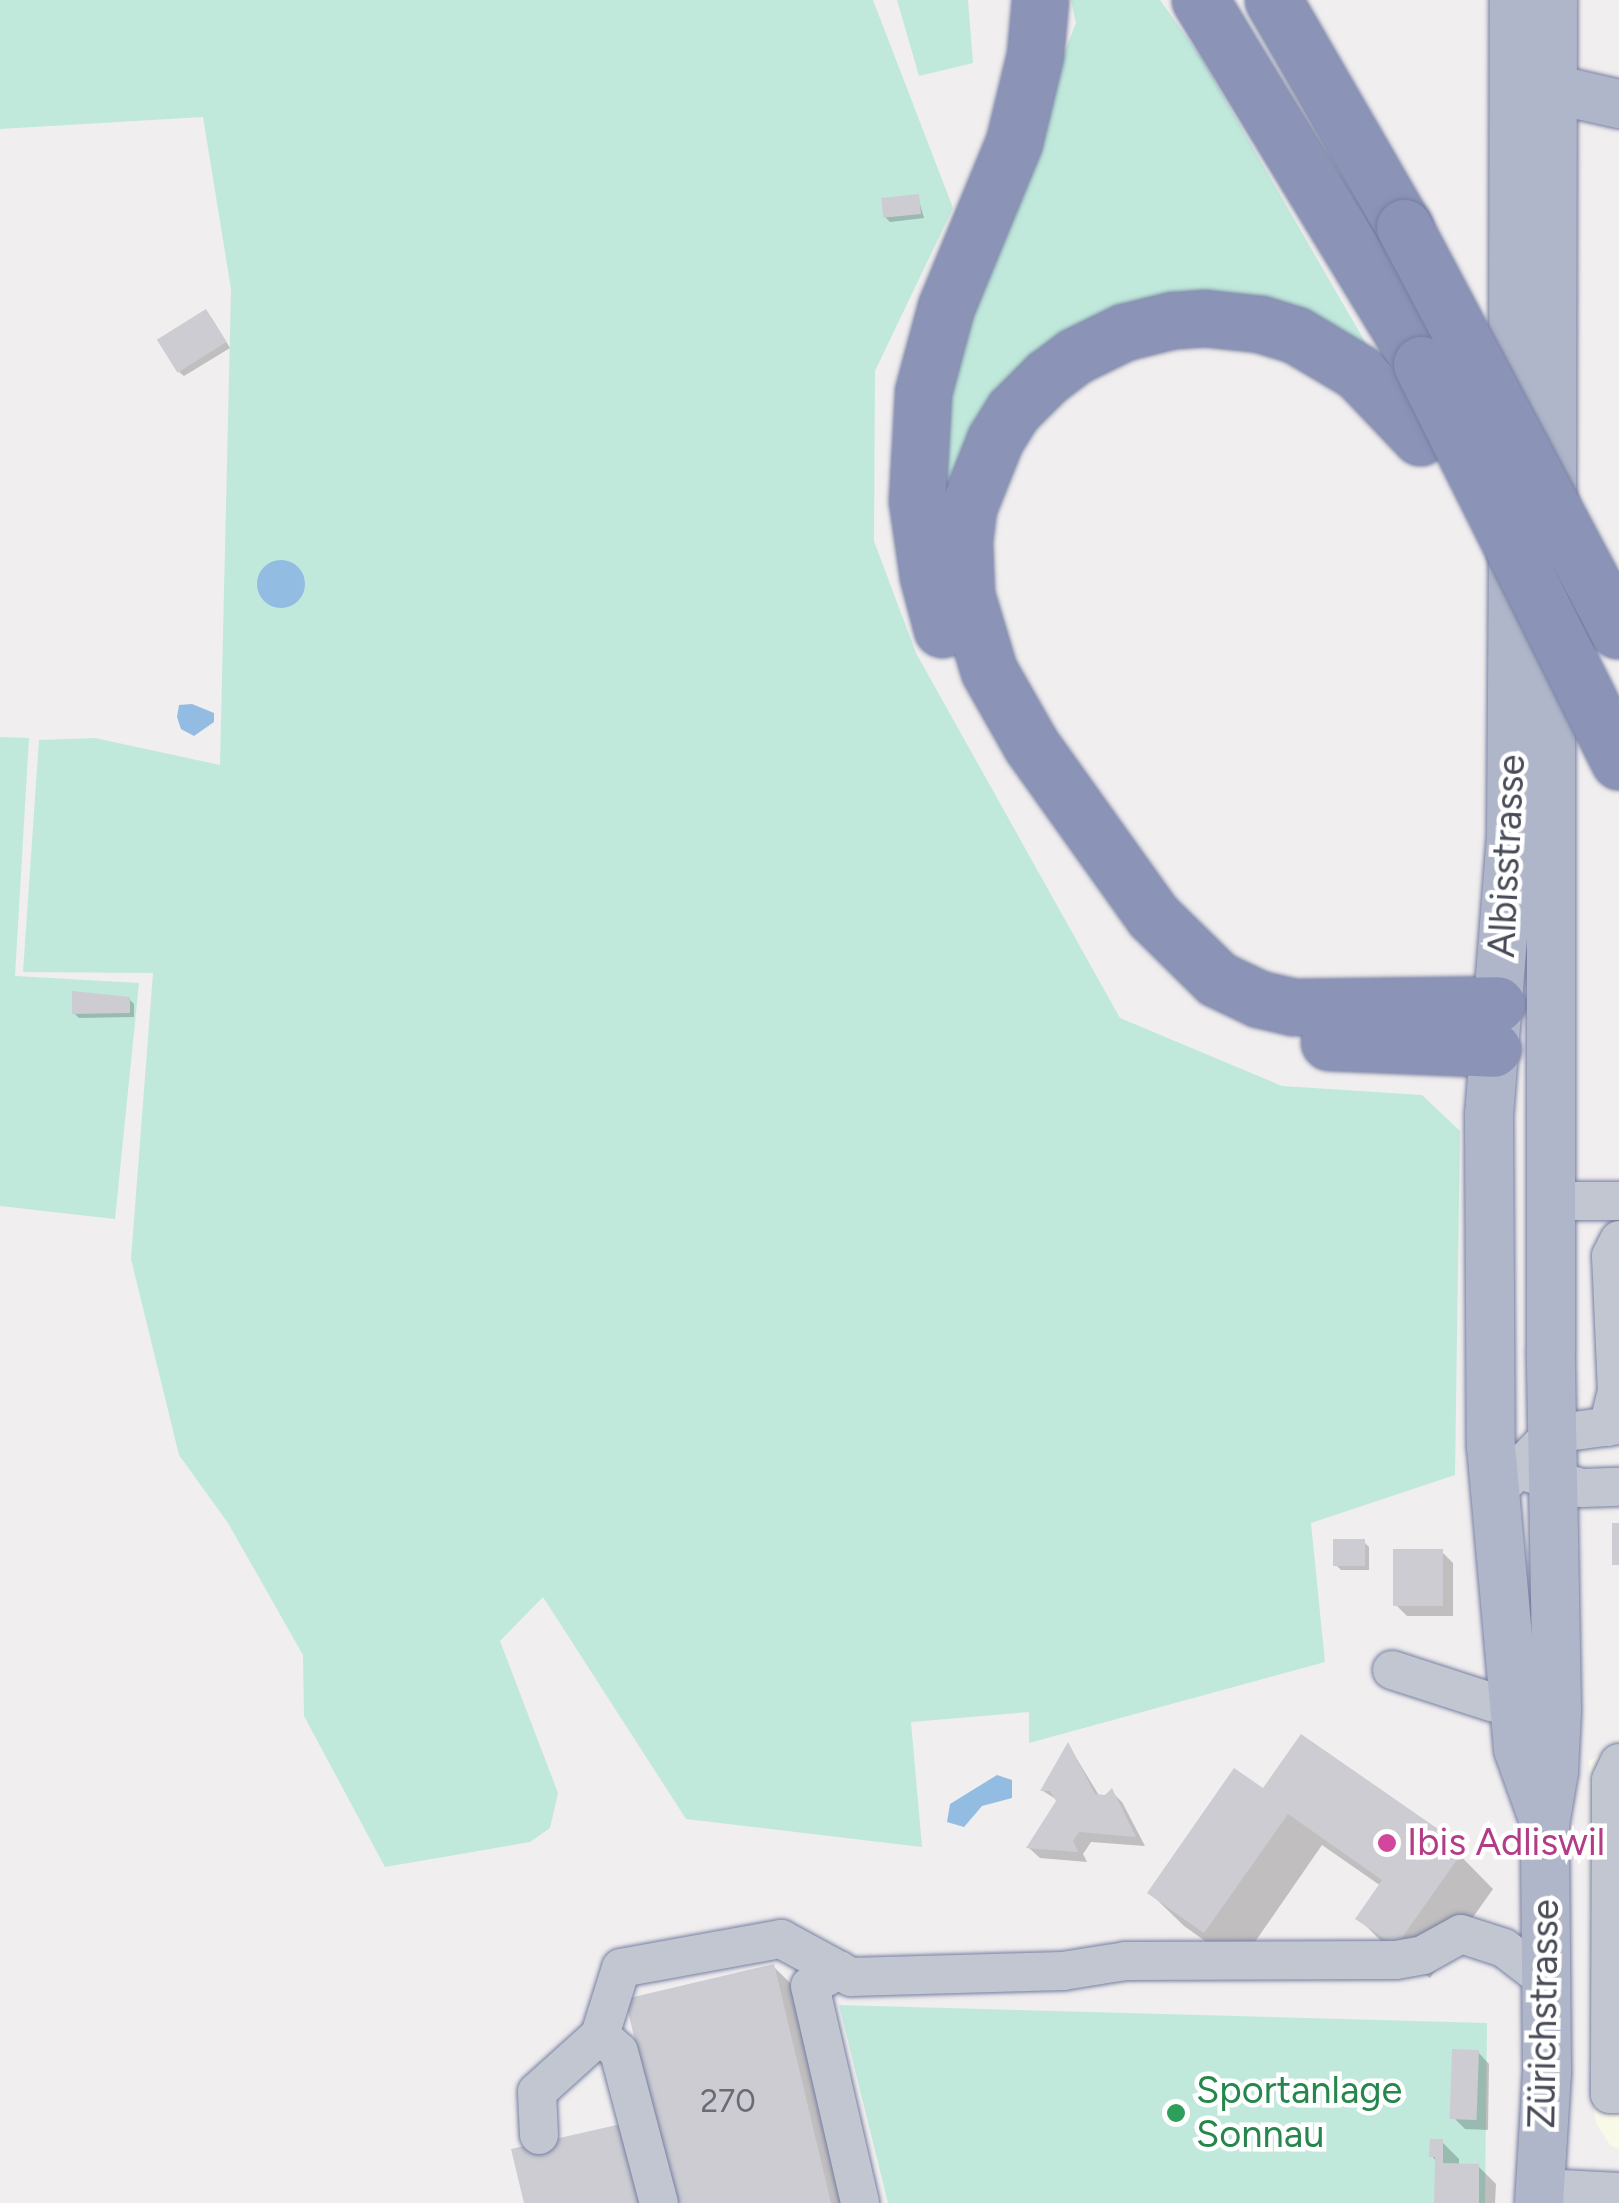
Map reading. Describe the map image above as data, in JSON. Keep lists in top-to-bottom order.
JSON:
{
  "streets": {
    "main road": ["Albisstrasse", "Zürichstrasse"]
  },
  "crossings": [
    ["Albisstrasse", "Zürichstrasse"]
  ],
  "places": ["Ibis Adliswil", "Sportanlage Sonnau"],
  "house_numbers": ["270"]
}
